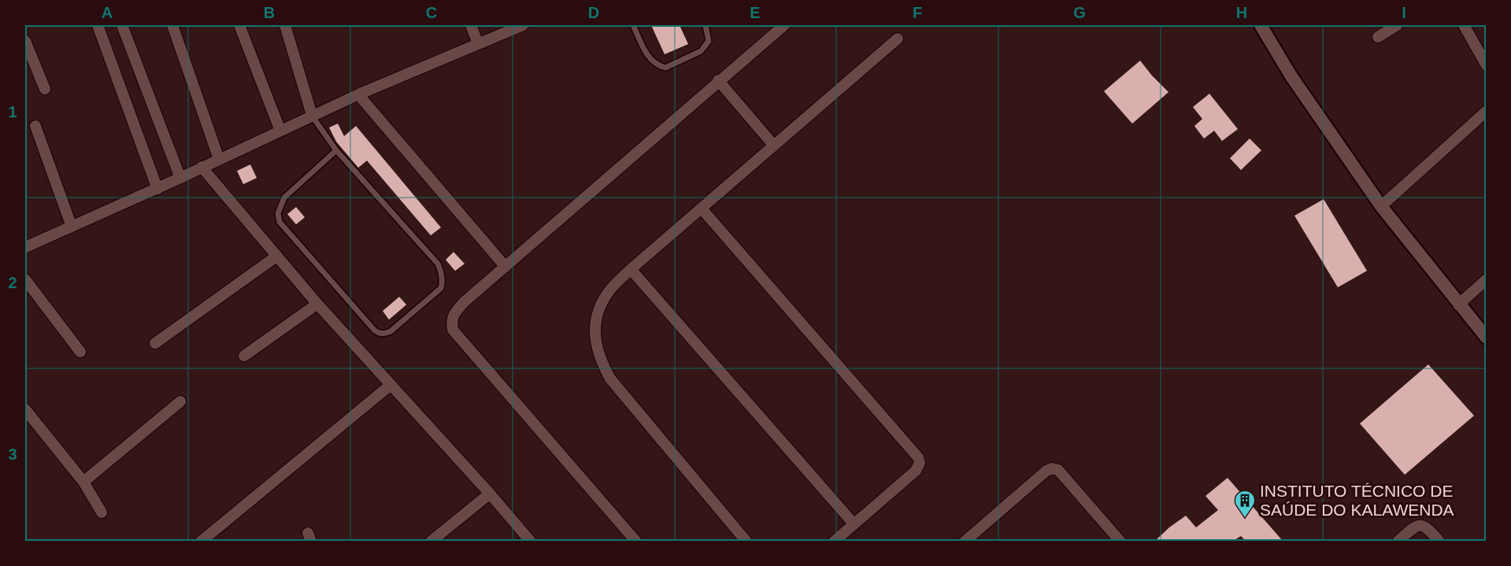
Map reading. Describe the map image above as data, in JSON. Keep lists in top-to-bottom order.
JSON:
{
  "places": {
    "building": ["INSTITUTO TÉCNICO DE SAÚDE DO KALAWENDA"]
  },
  "grid": {
    "columns": [
      "A",
      "B",
      "C",
      "D",
      "E",
      "F",
      "G",
      "H",
      "I"
    ],
    "rows": ["1", "2", "3"]
  }
}
